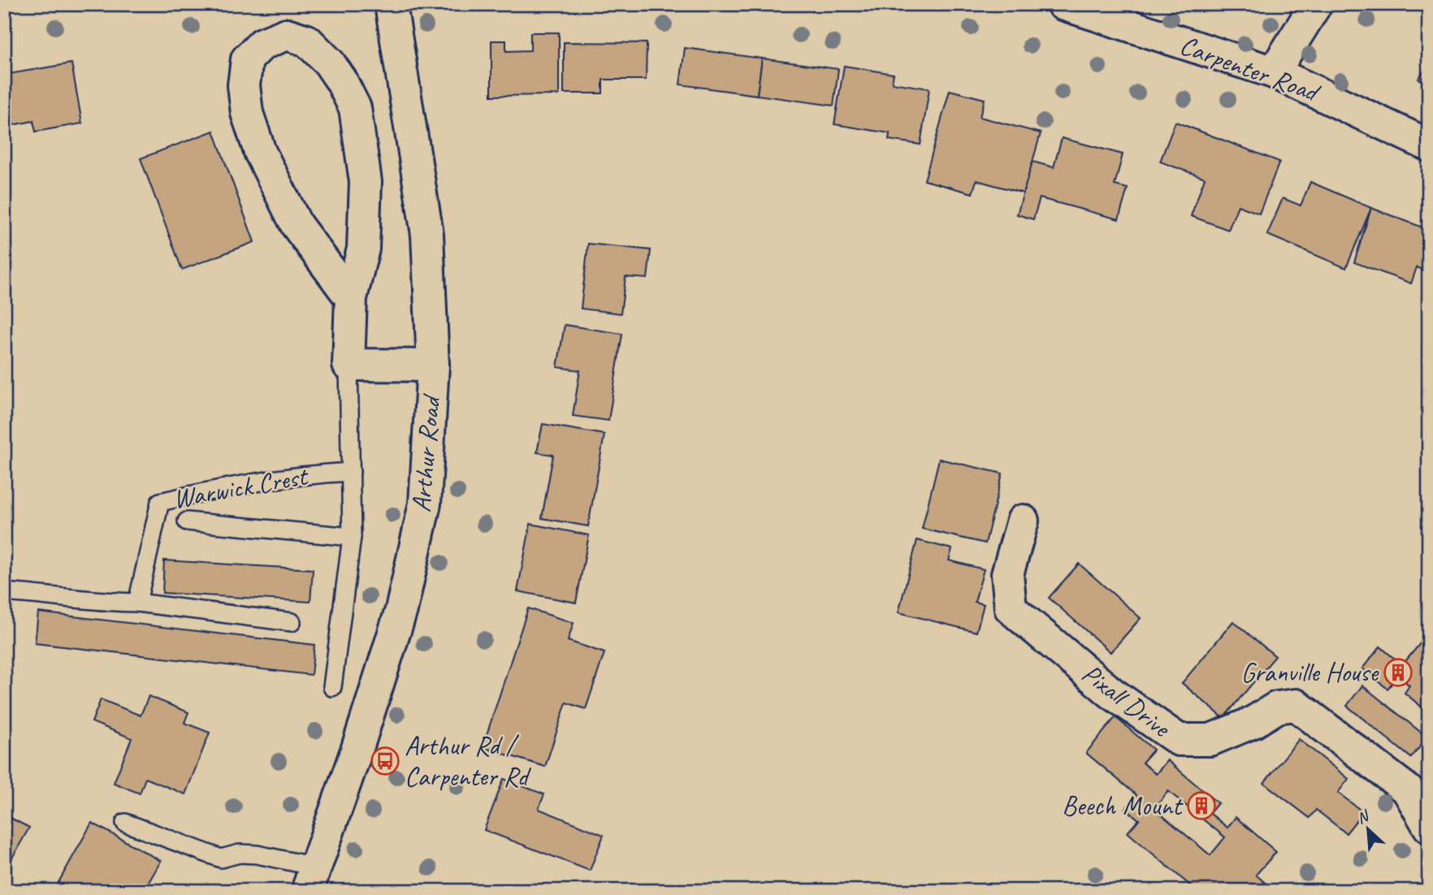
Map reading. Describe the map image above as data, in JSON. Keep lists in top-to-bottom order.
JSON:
{
  "streets": {
    "street": ["Carpenter Road", "Arthur Road", "Pixall Drive"],
    "lane": ["Warwick Crest"]
  },
  "places": {
    "building": ["Granville House", "Beech Mount"],
    "bus stop": ["Arthur Rd / Carpenter Rd"]
  },
  "north": "top left"
}
